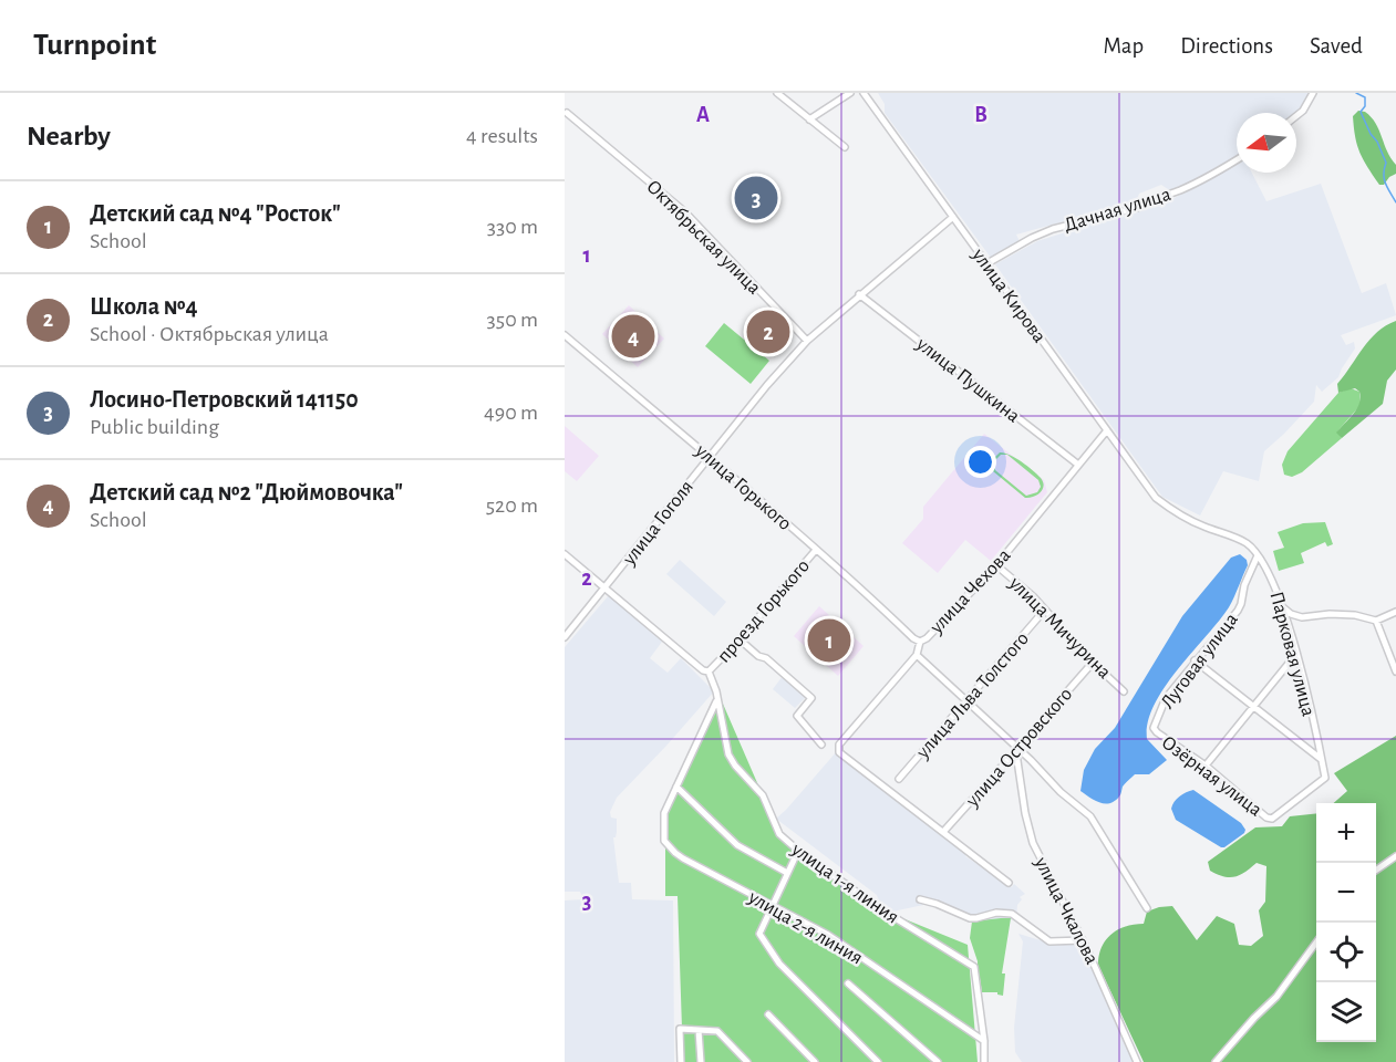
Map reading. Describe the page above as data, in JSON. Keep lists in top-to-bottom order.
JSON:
{
  "streets": {
    "street": [
      "Дачная улица",
      "Октябрьская улица",
      "улица Кирова",
      "улица Пушкина",
      "улица Горького",
      "улица Гоголя",
      "улица Чехова",
      "проезд Горького",
      "улица Мичурина",
      "Парковая улица",
      "Луговая улица",
      "улица Льва Толстого",
      "улица Островского",
      "Озёрная улица",
      "улица 1-я линия",
      "улица Чкалова",
      "улица 2-я линия"
    ]
  },
  "crossings": [
    ["Дачная улица", "улица Кирова"],
    ["Октябрьская улица", "улица Гоголя"],
    ["улица Кирова", "улица Гоголя"],
    ["улица Кирова", "улица Чехова"],
    ["улица Кирова", "Парковая улица"],
    ["улица Пушкина", "улица Гоголя"],
    ["улица Пушкина", "улица Чехова"],
    ["улица Горького", "улица Гоголя"],
    ["улица Горького", "улица Чехова"],
    ["улица Горького", "проезд Горького"],
    ["улица Чехова", "улица Мичурина"],
    ["улица Чехова", "улица Островского"],
    ["проезд Горького", "улица 1-я линия"],
    ["улица Мичурина", "улица Льва Толстого"],
    ["улица Мичурина", "улица Островского"],
    ["Парковая улица", "Луговая улица"],
    ["Парковая улица", "Озёрная улица"],
    ["Луговая улица", "Озёрная улица"],
    ["улица Островского", "улица Чкалова"],
    ["улица 1-я линия", "улица 2-я линия"]
  ],
  "north": "left",
  "page": {
    "header": "Turnpoint",
    "nav": ["Map", "Directions", "Saved"],
    "heading": ["Nearby", "4 results"],
    "pins": [
      "3",
      "2",
      "4",
      "1"
    ],
    "list": [
      {
        "mark": "1",
        "name": "Детский сад №4 \"Росток\"",
        "note": "School",
        "value": "330 m"
      },
      {
        "mark": "2",
        "name": "Школа №4",
        "note": "School · Октябрьская улица",
        "value": "350 m"
      },
      {
        "mark": "3",
        "name": "Лосино-Петровский 141150",
        "note": "Public building",
        "value": "490 m"
      },
      {
        "mark": "4",
        "name": "Детский сад №2 \"Дюймовочка\"",
        "note": "School",
        "value": "520 m"
      }
    ],
    "map_buttons": ["+", "−"]
  },
  "grid": {
    "columns": ["A", "B"],
    "rows": ["1", "2", "3"]
  }
}
